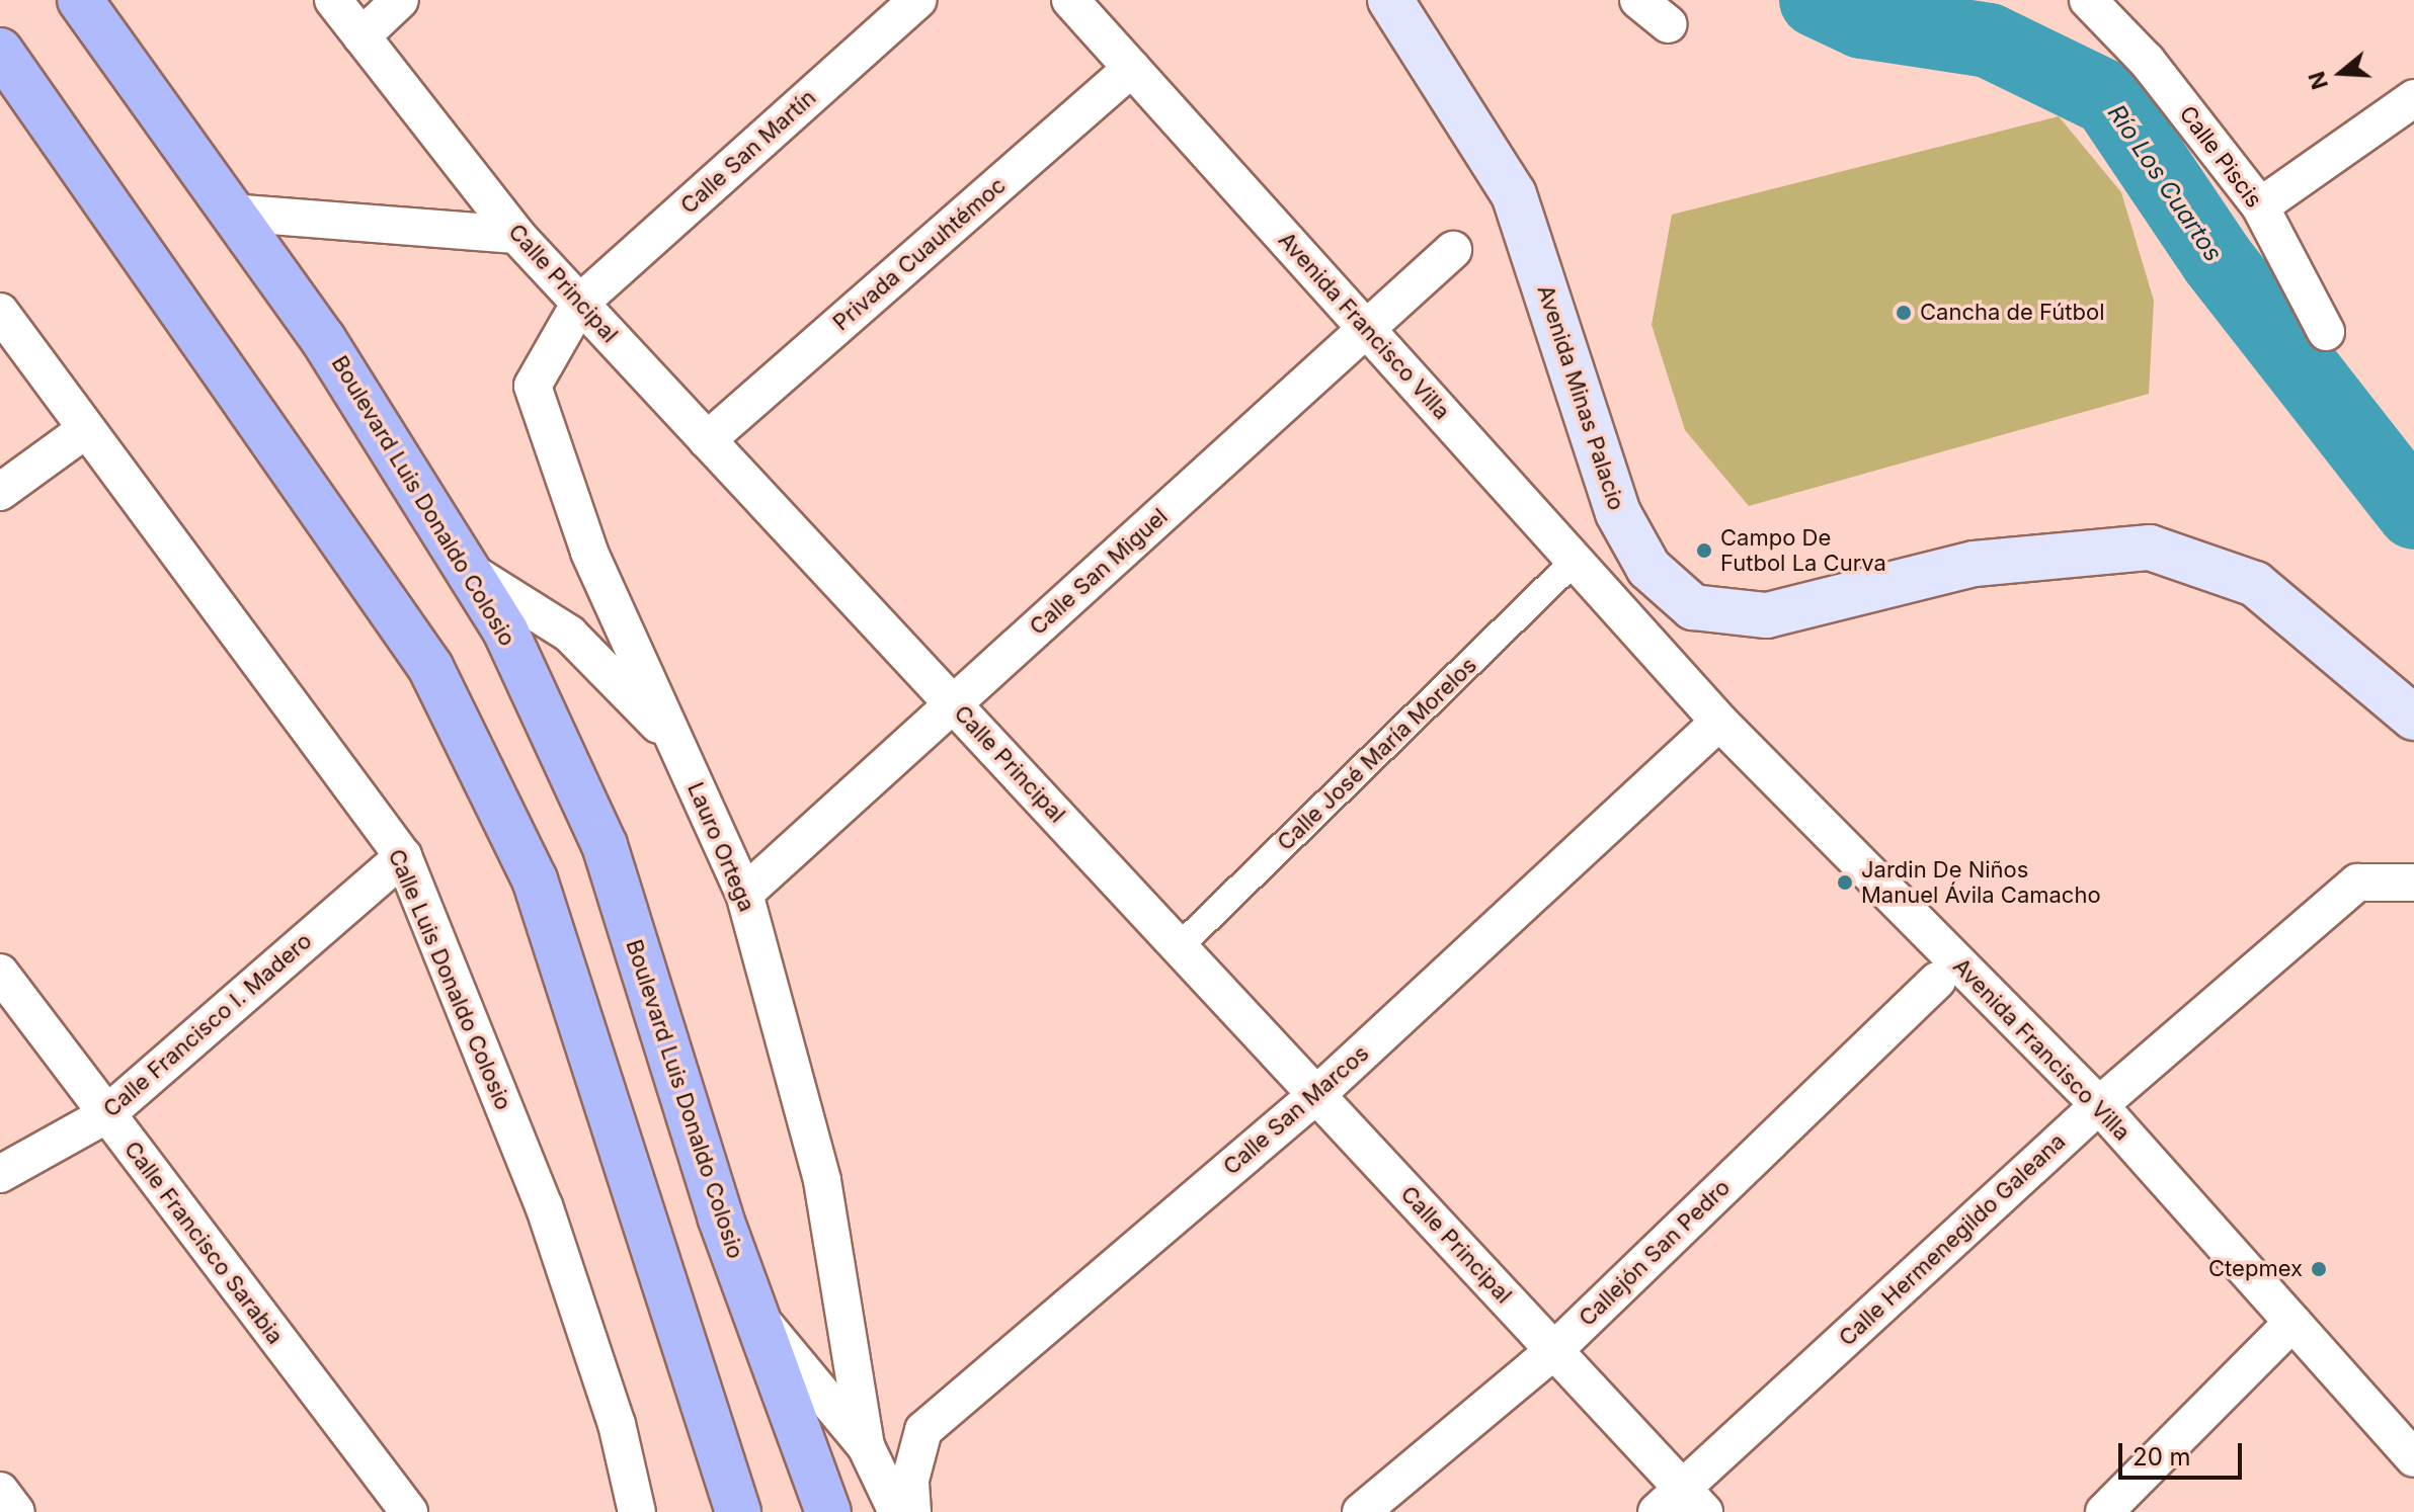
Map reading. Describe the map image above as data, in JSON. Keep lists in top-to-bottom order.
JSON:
{
  "streets": {
    "highway": ["Boulevard Luis Donaldo Colosio"],
    "main road": ["Avenida Minas Palacio"],
    "street": [
      "Calle San Martín",
      "Calle Piscis",
      "Privada Cuauhtémoc",
      "Calle Principal",
      "Avenida Francisco Villa",
      "Calle San Miguel",
      "Calle José María Morelos",
      "Lauro Ortega",
      "Calle Luis Donaldo Colosio",
      "Calle Francisco I. Madero",
      "Calle San Marcos",
      "Calle Hermenegildo Galeana",
      "Calle Francisco Sarabia",
      "Callejón San Pedro"
    ]
  },
  "crossings": [
    ["Calle San Martín", "Calle Principal"],
    ["Calle San Martín", "Lauro Ortega"],
    ["Privada Cuauhtémoc", "Calle Principal"],
    ["Privada Cuauhtémoc", "Avenida Francisco Villa"],
    ["Calle Principal", "Calle San Miguel"],
    ["Calle Principal", "Calle José María Morelos"],
    ["Calle Principal", "Lauro Ortega"],
    ["Calle Principal", "Calle San Marcos"],
    ["Calle Principal", "Calle Hermenegildo Galeana"],
    ["Calle Principal", "Callejón San Pedro"],
    ["Avenida Francisco Villa", "Calle San Miguel"],
    ["Avenida Francisco Villa", "Calle José María Morelos"],
    ["Avenida Francisco Villa", "Calle San Marcos"],
    ["Avenida Francisco Villa", "Calle Hermenegildo Galeana"],
    ["Calle San Miguel", "Lauro Ortega"],
    ["Calle Luis Donaldo Colosio", "Calle Francisco I. Madero"],
    ["Calle Francisco I. Madero", "Calle Francisco Sarabia"]
  ],
  "water": ["Río Los Cuartos"],
  "places": [
    "Cancha de Fútbol",
    "Campo De Futbol La Curva",
    "Jardin De Niños Manuel Ávila Camacho",
    "Ctepmex"
  ],
  "scale_bar": "20 m",
  "north": "left"
}
